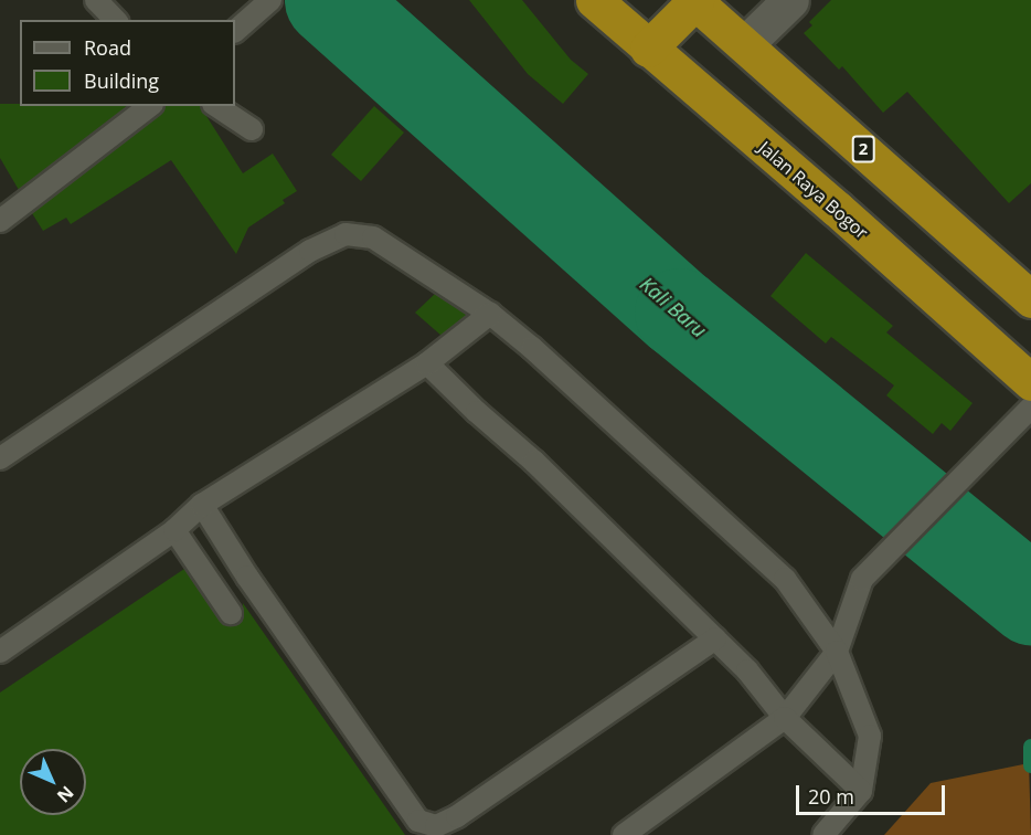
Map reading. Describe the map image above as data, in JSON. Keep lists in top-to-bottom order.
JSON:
{
  "streets": {
    "highway": ["2", "Jalan Raya Bogor"]
  },
  "water": ["Kali Baru"],
  "legend": ["Road", "Building"],
  "scale_bar": "20 m",
  "north": "bottom right"
}
